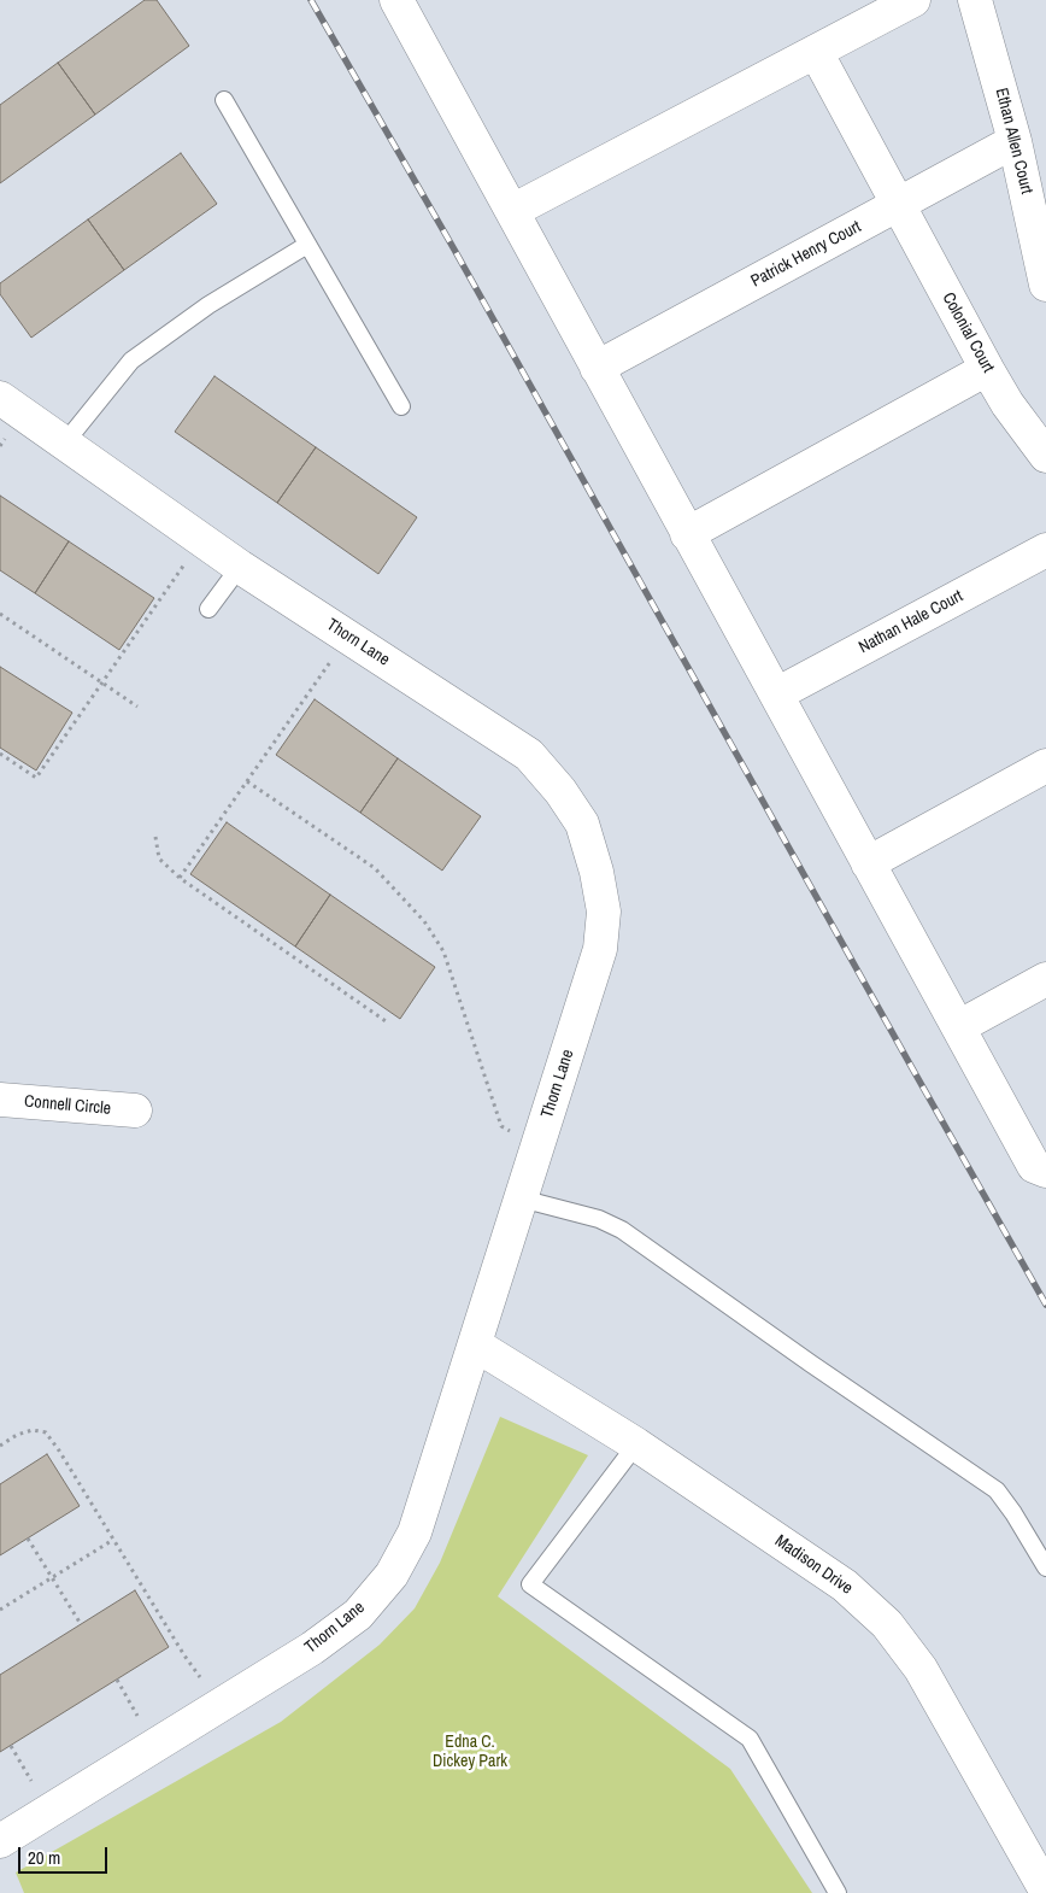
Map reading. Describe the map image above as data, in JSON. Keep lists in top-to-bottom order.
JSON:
{
  "streets": {
    "street": [
      "Ethan Allen Court",
      "Patrick Henry Court",
      "Colonial Court",
      "Nathan Hale Court",
      "Thorn Lane",
      "Connell Circle",
      "Madison Drive"
    ]
  },
  "crossings": [
    ["Ethan Allen Court", "Patrick Henry Court"],
    ["Patrick Henry Court", "Colonial Court"],
    ["Thorn Lane", "Madison Drive"]
  ],
  "parks": ["Edna C. Dickey Park"],
  "scale_bar": "20 m"
}
